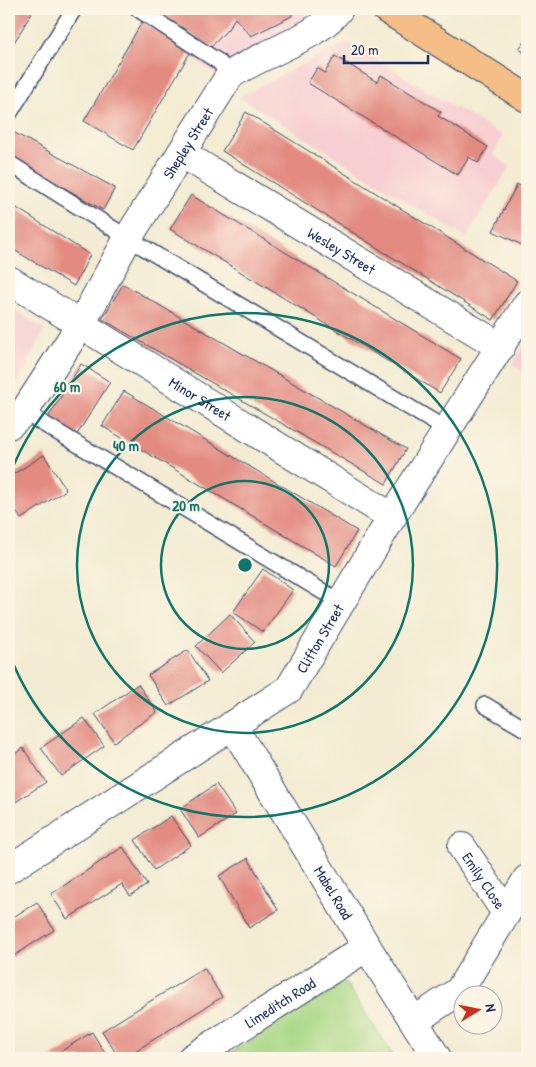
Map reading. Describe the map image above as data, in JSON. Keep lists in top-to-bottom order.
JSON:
{
  "streets": {
    "street": [
      "Shepley Street",
      "Wesley Street",
      "Minor Street",
      "Clifton Street",
      "Emily Close",
      "Mabel Road",
      "Limeditch Road"
    ]
  },
  "crossings": [
    ["Shepley Street", "Wesley Street"],
    ["Shepley Street", "Minor Street"],
    ["Wesley Street", "Clifton Street"],
    ["Minor Street", "Clifton Street"],
    ["Clifton Street", "Mabel Road"],
    ["Emily Close", "Mabel Road"],
    ["Mabel Road", "Limeditch Road"]
  ],
  "scale_bar": "20 m",
  "north": "right",
  "rings": ["60 m", "40 m", "20 m"]
}
